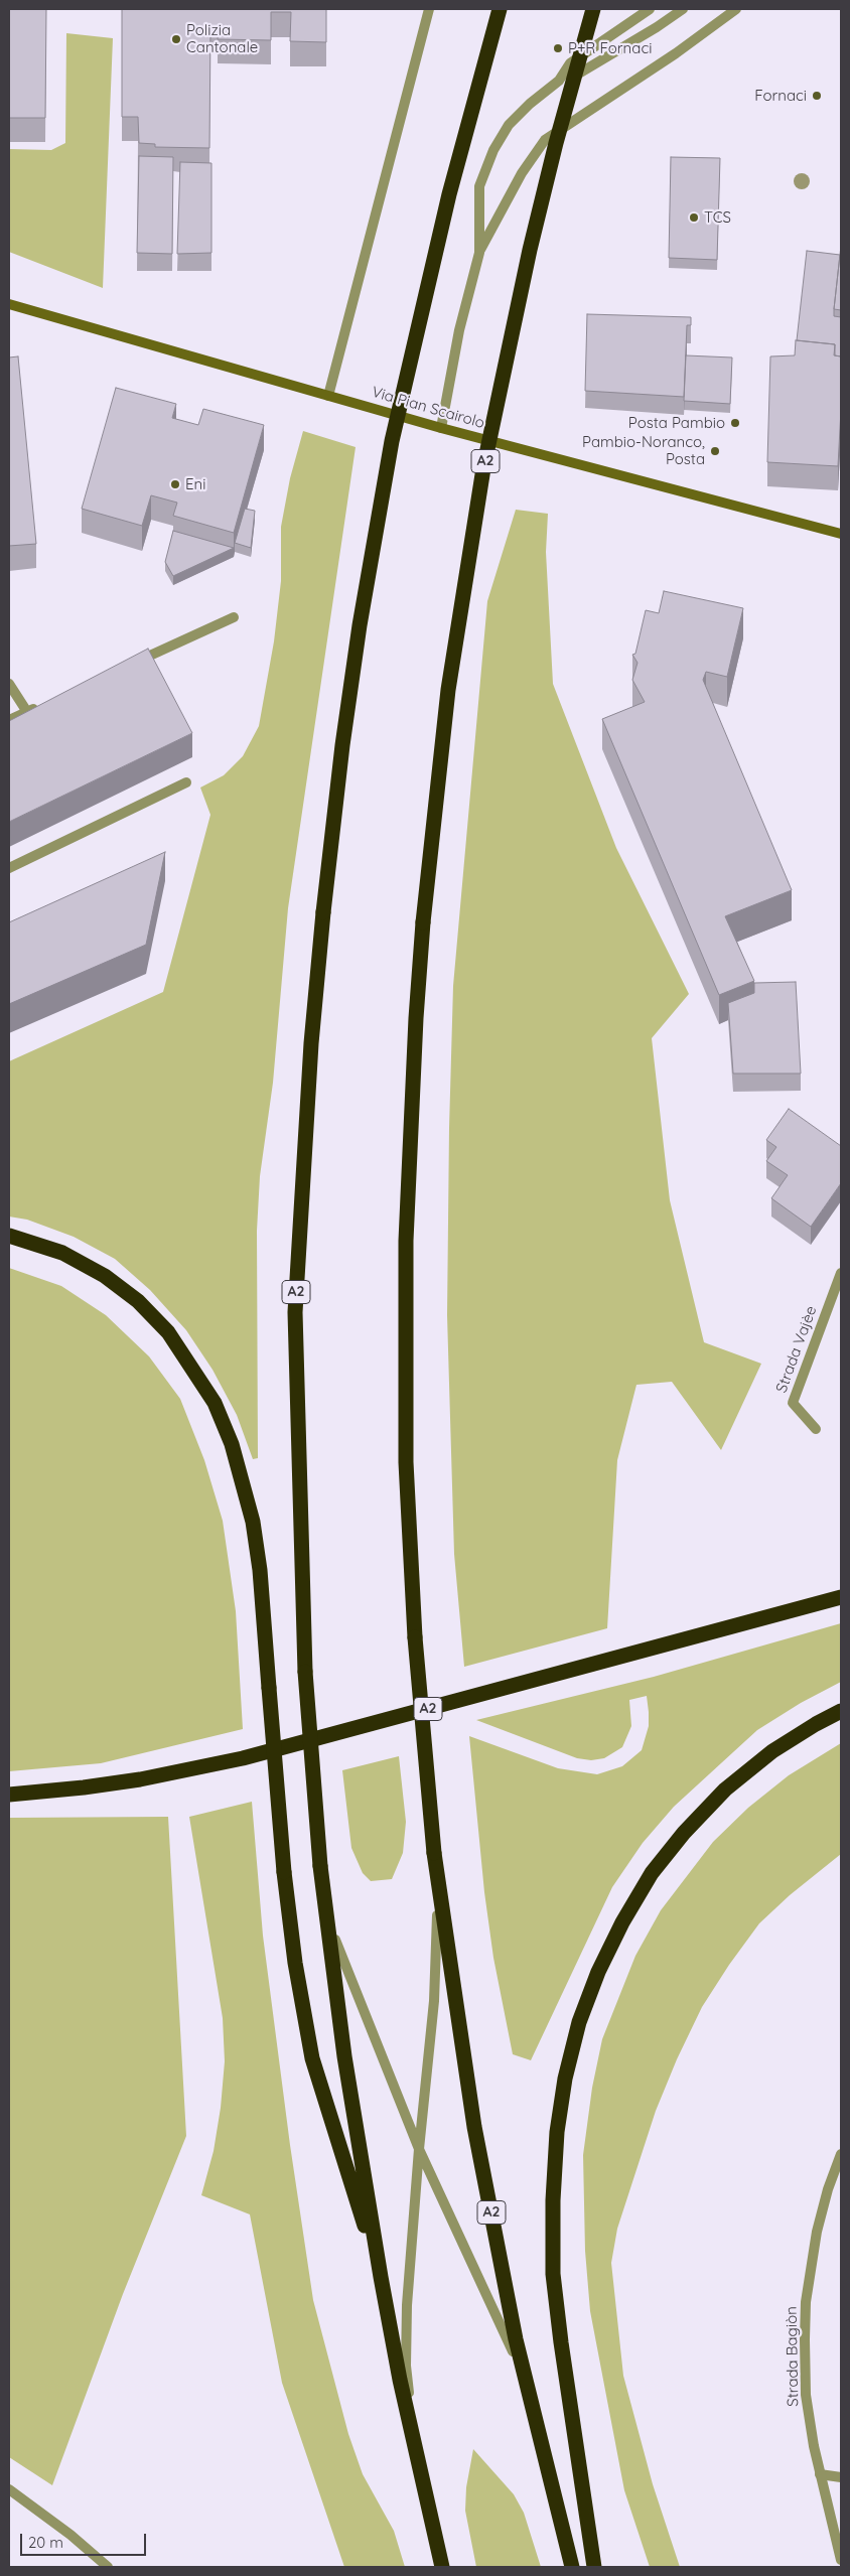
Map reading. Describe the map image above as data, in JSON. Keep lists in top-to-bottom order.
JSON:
{
  "streets": {
    "highway": ["A2"],
    "main road": ["Via Pian Scairolo"],
    "street": ["Strada Vajèe", "Strada Bagiòn"]
  },
  "places": [
    "Polizia Cantonale",
    "P+R Fornaci",
    "Fornaci",
    "TCS",
    "Posta Pambio",
    "Pambio-Noranco, Posta",
    "Eni"
  ],
  "scale_bar": "20 m"
}
